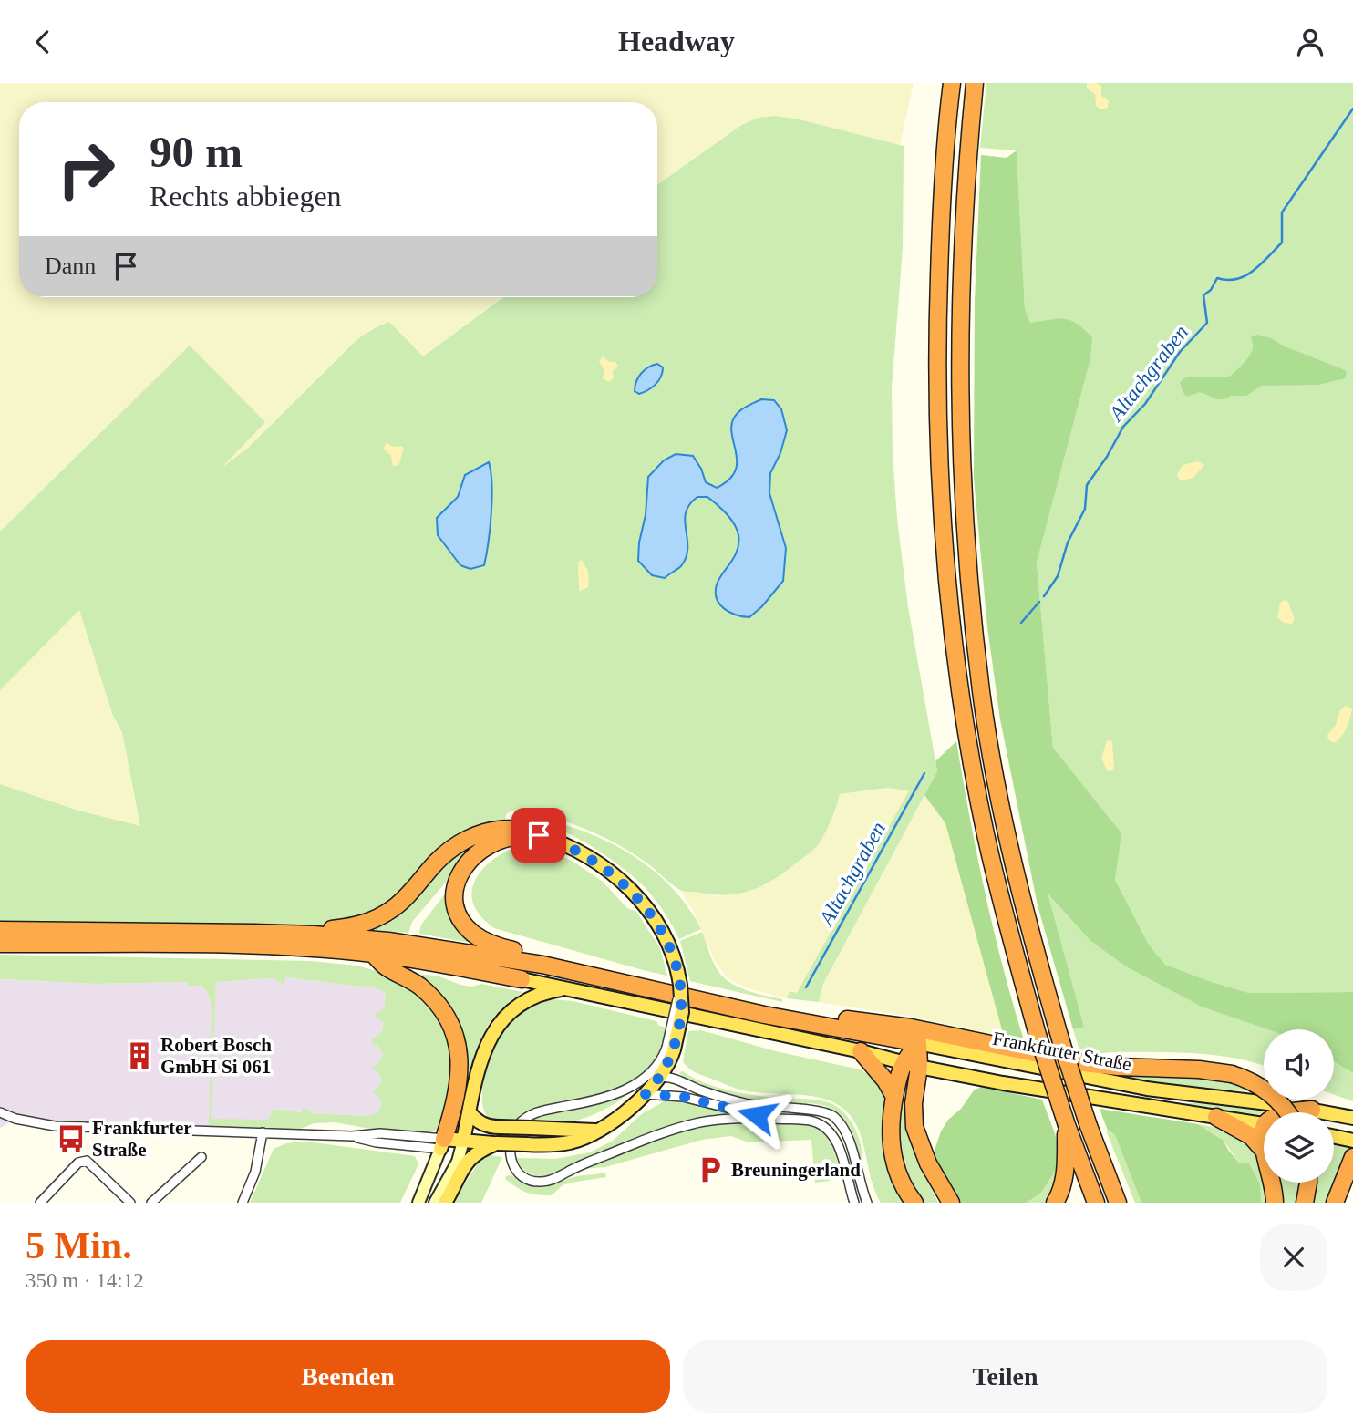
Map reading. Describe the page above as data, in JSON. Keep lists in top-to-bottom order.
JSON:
{
  "streets": {
    "highway": ["Frankfurter Straße"]
  },
  "water": ["Altachgraben"],
  "places": {
    "building": ["Robert Bosch GmbH Si 061"],
    "bus stop": ["Frankfurter Straße"],
    "parking": ["Breuningerland"]
  },
  "page": {
    "header": "Headway",
    "turn": ["90 m", "Rechts abbiegen"],
    "then": "Dann",
    "heading": ["5 Min.", "350 m · 14:12"],
    "buttons": ["Beenden", "Teilen"]
  }
}
